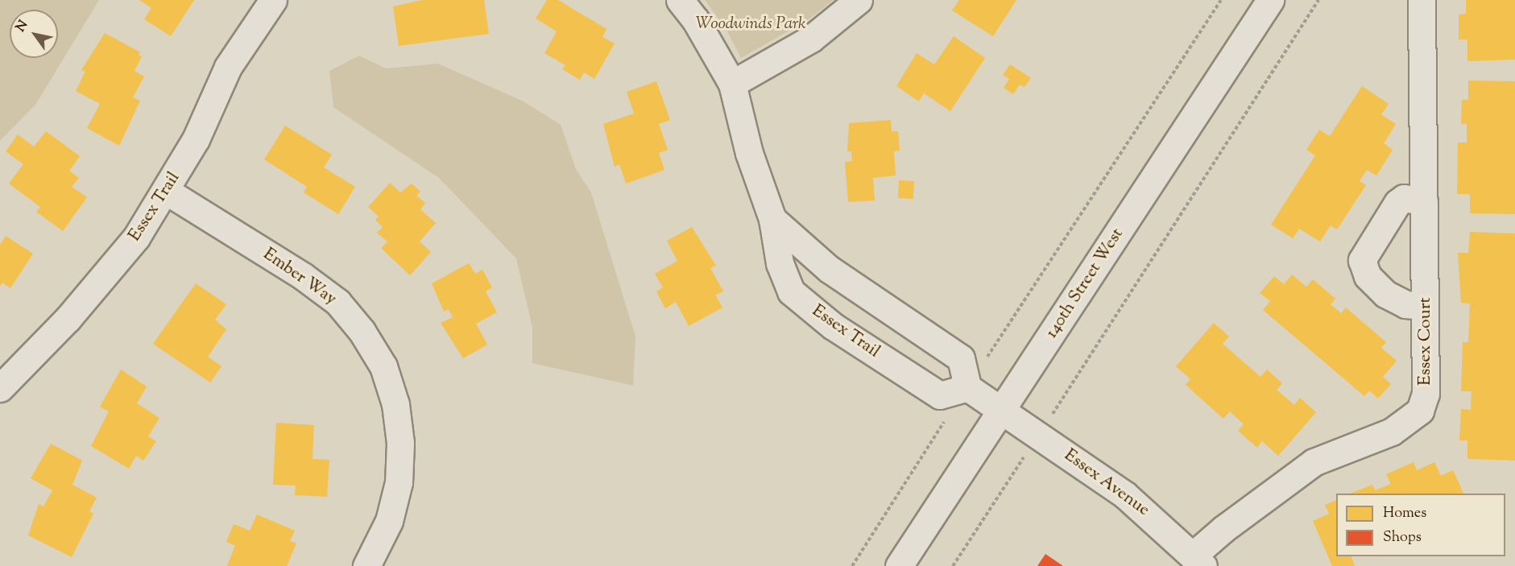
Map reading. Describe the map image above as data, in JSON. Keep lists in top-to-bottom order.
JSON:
{
  "streets": {
    "street": [
      "Essex Trail",
      "Ember Way",
      "140th Street West",
      "Essex Court",
      "Essex Avenue"
    ]
  },
  "crossings": [
    ["Essex Trail", "Ember Way"],
    ["140th Street West", "Essex Avenue"],
    ["Essex Court", "Essex Avenue"]
  ],
  "parks": ["Woodwinds Park"],
  "legend": ["Homes", "Shops"],
  "north": "top left"
}
